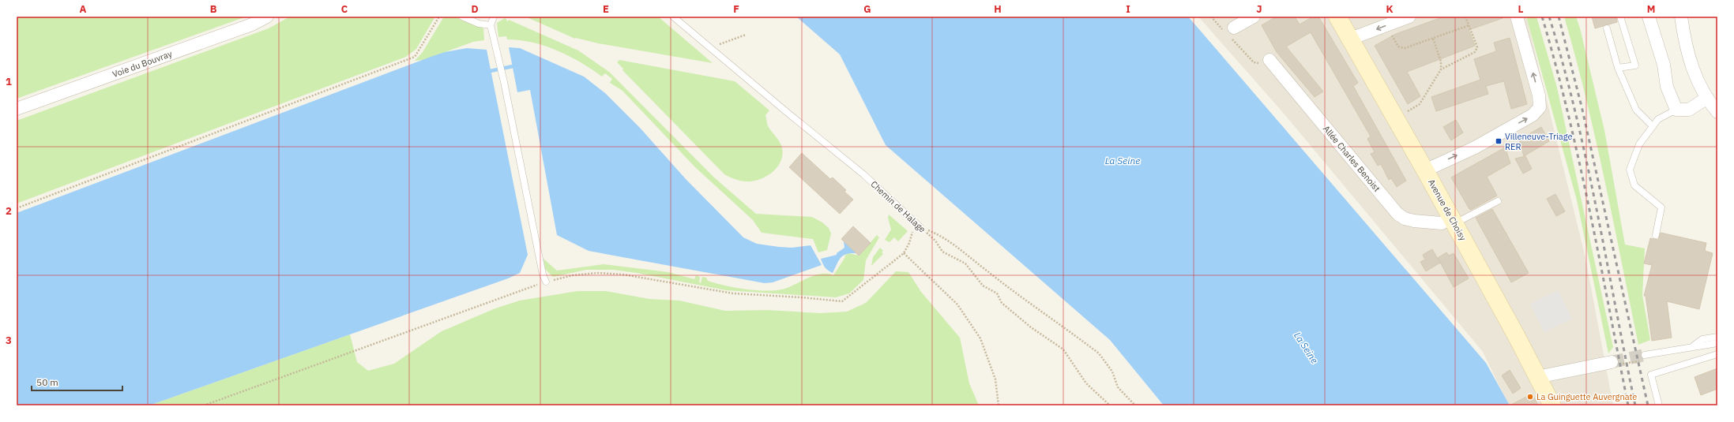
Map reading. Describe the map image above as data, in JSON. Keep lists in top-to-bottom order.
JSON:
{
  "streets": {
    "main road": ["Avenue de Choisy"],
    "street": ["Voie du Bouvray", "Allée Charles Benoist"],
    "lane": ["Chemin de Halage"]
  },
  "crossings": [
    ["Allée Charles Benoist", "Avenue de Choisy"]
  ],
  "water": ["La Seine"],
  "places": {
    "transit": ["Villeneuve-Triage RER"],
    "other": ["La Guinguette Auvergnate"]
  },
  "scale_bar": "50 m",
  "grid": {
    "columns": [
      "A",
      "B",
      "C",
      "D",
      "E",
      "F",
      "G",
      "H",
      "I",
      "J",
      "K",
      "L",
      "M"
    ],
    "rows": ["1", "2", "3"]
  }
}
